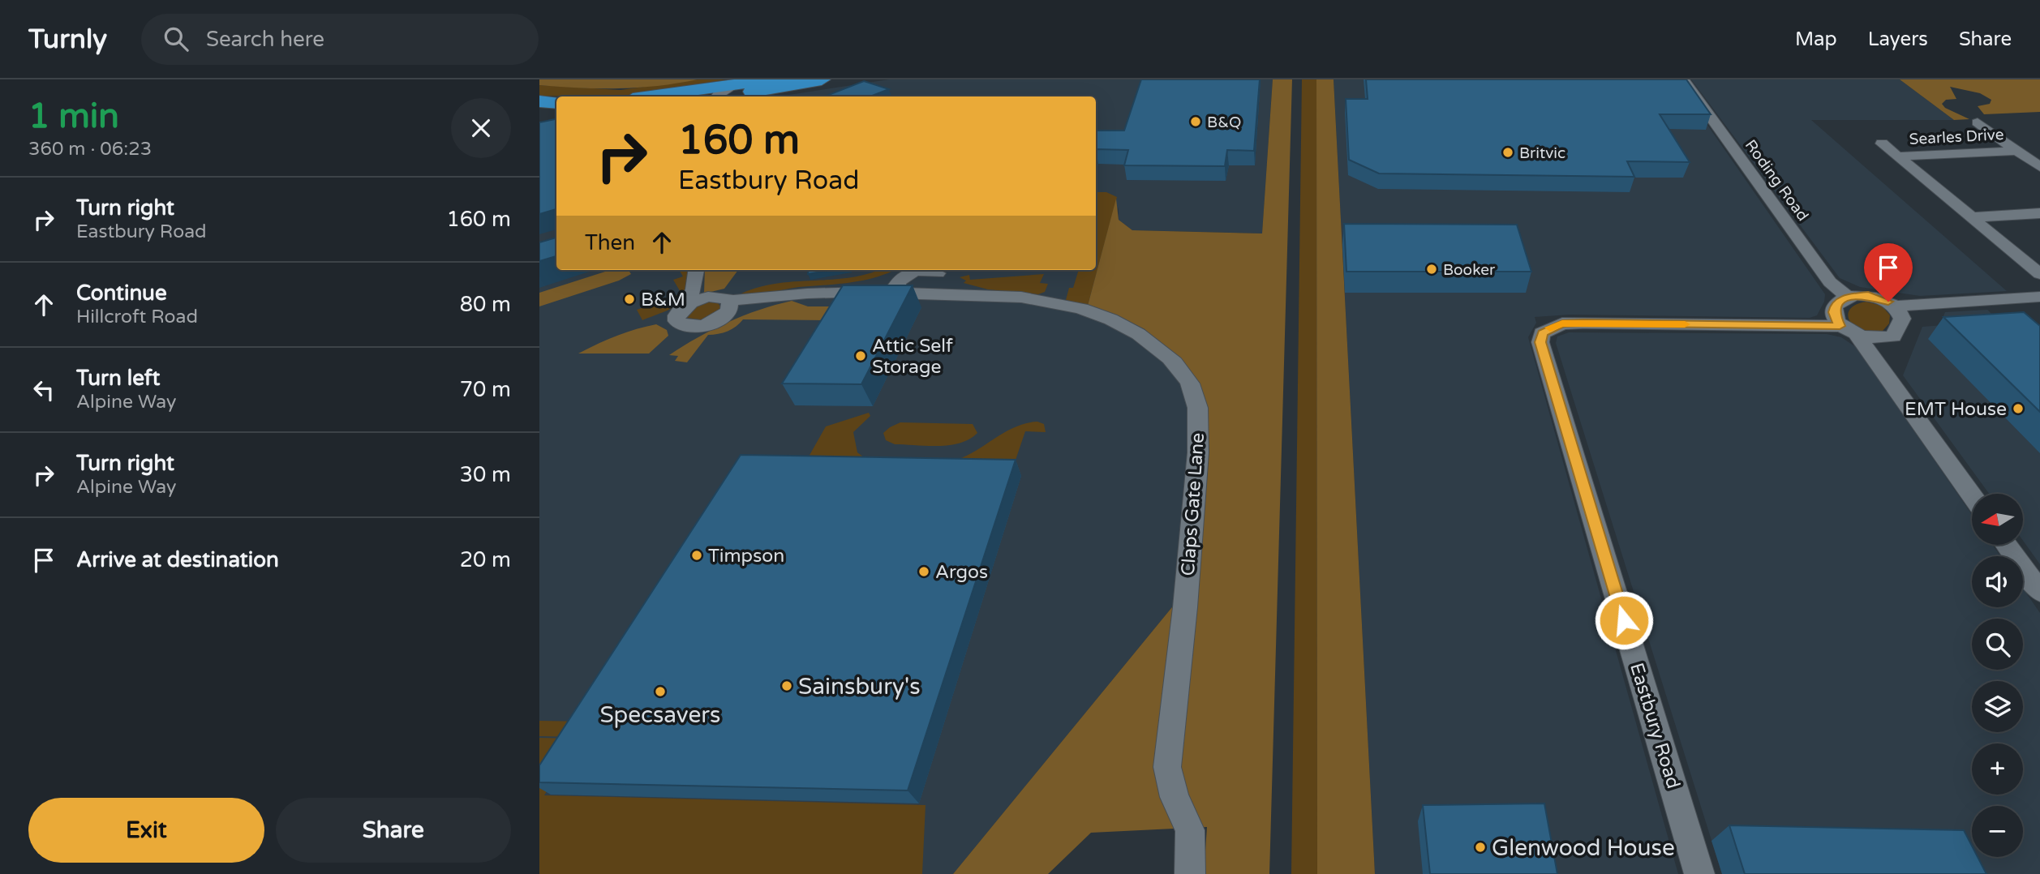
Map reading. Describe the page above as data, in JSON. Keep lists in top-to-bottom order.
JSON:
{
  "streets": {
    "street": [
      "Searles Drive",
      "Roding Road",
      "Claps Gate Lane",
      "Eastbury Road"
    ]
  },
  "crossings": [
    ["Roding Road", "Eastbury Road"]
  ],
  "places": [
    "B&Q",
    "Britvic",
    "Booker",
    "B&M",
    "Attic Self Storage",
    "EMT House",
    "Timpson",
    "Argos",
    "Sainsbury's",
    "Specsavers",
    "Glenwood House"
  ],
  "north": "left",
  "page": {
    "header": "Turnly",
    "search": "Search here",
    "nav": ["Map", "Layers", "Share"],
    "heading": ["1 min", "360 m · 06:23"],
    "turn": ["160 m", "Eastbury Road"],
    "list": [
      {
        "name": "Turn right",
        "note": "Eastbury Road",
        "value": "160 m"
      },
      {
        "name": "Continue",
        "note": "Hillcroft Road",
        "value": "80 m"
      },
      {
        "name": "Turn left",
        "note": "Alpine Way",
        "value": "70 m"
      },
      {
        "name": "Turn right",
        "note": "Alpine Way",
        "value": "30 m"
      },
      {
        "name": "Arrive at destination",
        "value": "20 m"
      }
    ],
    "then": "Then",
    "map_buttons": ["+", "−"],
    "buttons": ["Exit", "Share"]
  }
}
